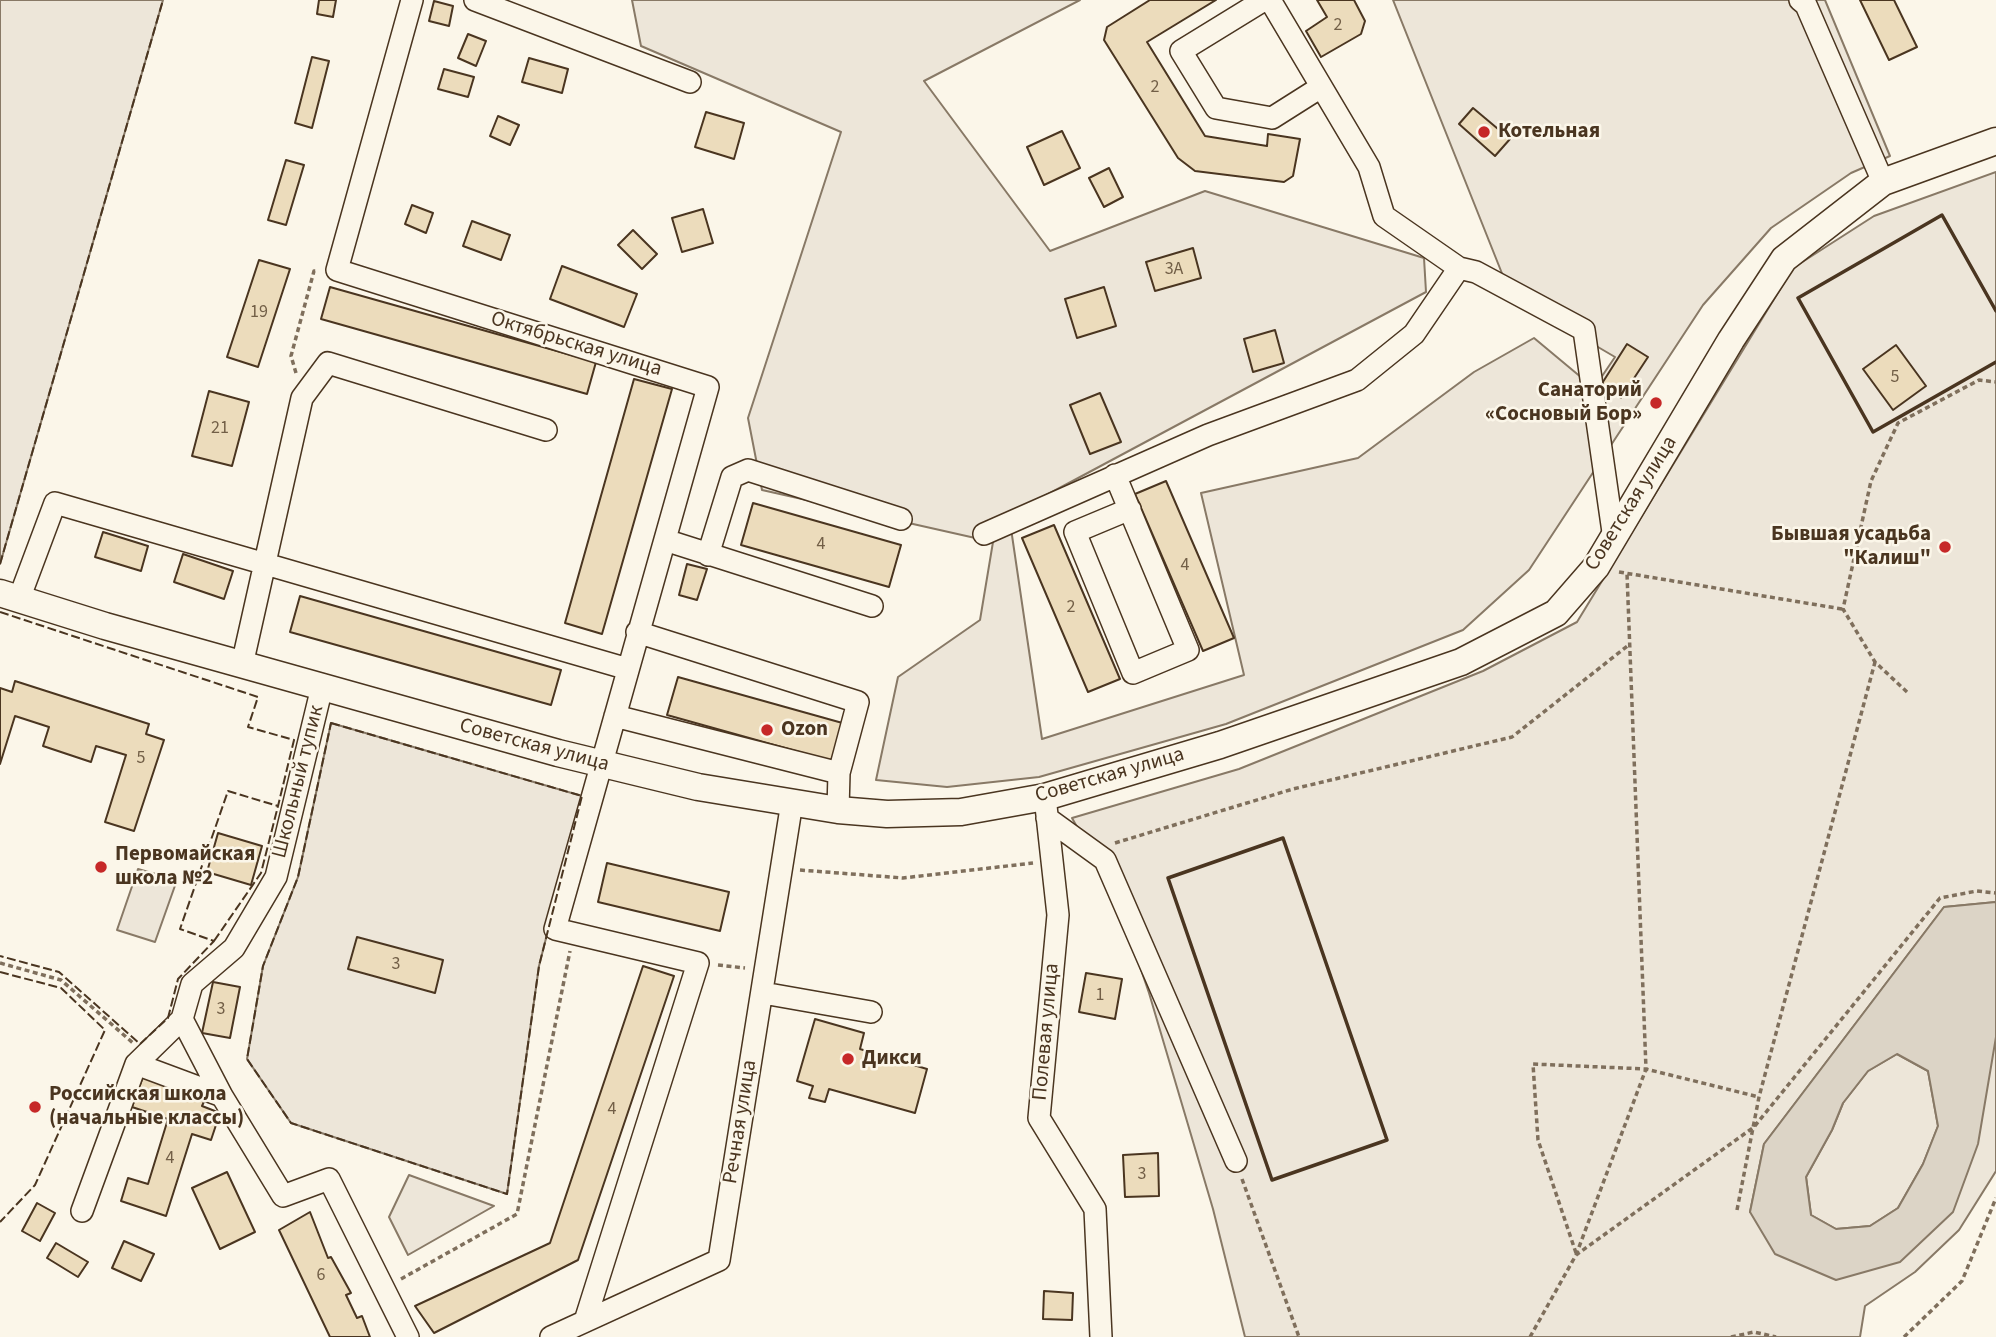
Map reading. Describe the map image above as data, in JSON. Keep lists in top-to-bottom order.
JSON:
{
  "streets": {
    "main road": ["Советская улица"],
    "street": [
      "Октябрьская улица",
      "Школьный тупик",
      "Полевая улица",
      "Речная улица"
    ]
  },
  "crossings": [
    ["Октябрьская улица", "Советская улица"],
    ["Советская улица", "Школьный тупик"],
    ["Советская улица", "Полевая улица"],
    ["Советская улица", "Речная улица"]
  ],
  "places": [
    "Котельная",
    "Санаторий «Сосновый Бор»",
    "Бывшая усадьба \"Калиш\"",
    "Ozon",
    "Первомайская школа №2",
    "Дикси",
    "Российская школа (начальные классы)"
  ],
  "house_numbers": [
    "2",
    "2",
    "3А",
    "19",
    "5",
    "21",
    "4",
    "4",
    "2",
    "5",
    "3",
    "1",
    "3",
    "4",
    "4",
    "3",
    "6"
  ]
}
